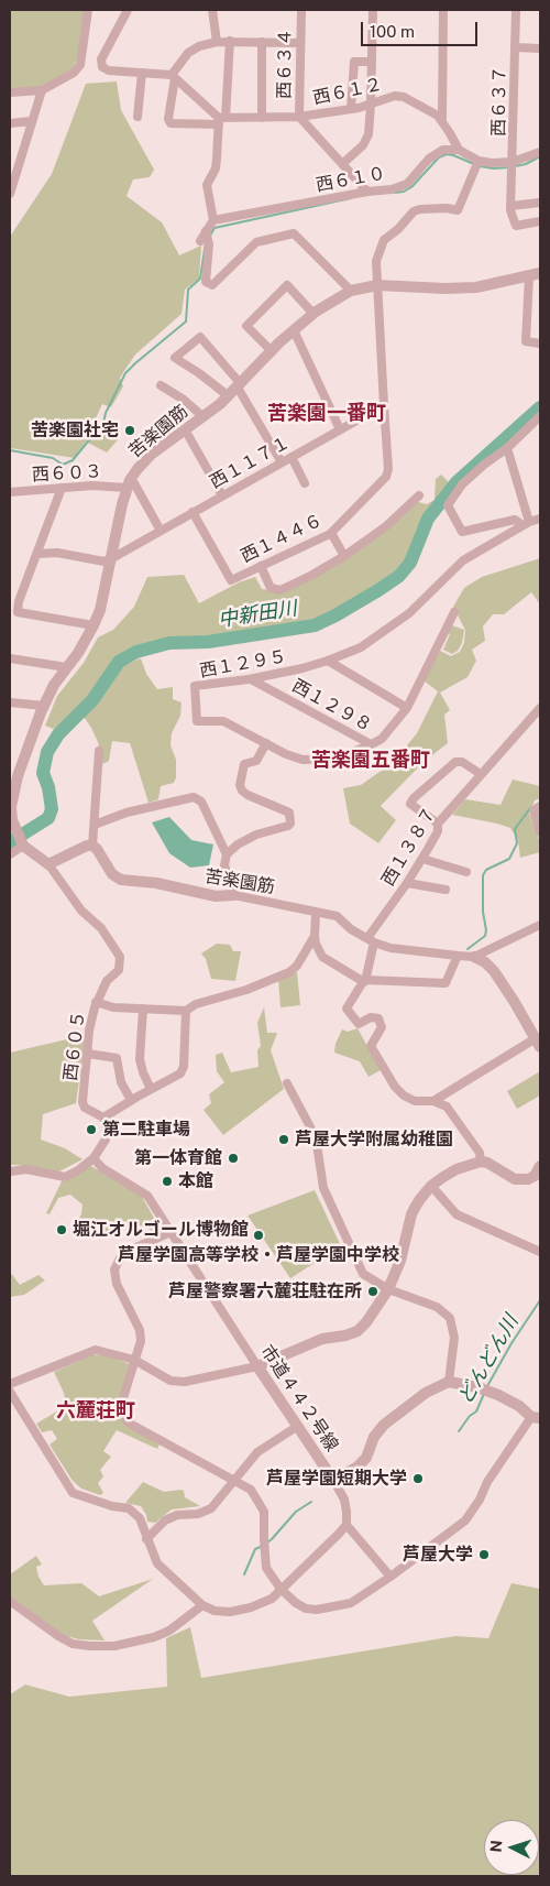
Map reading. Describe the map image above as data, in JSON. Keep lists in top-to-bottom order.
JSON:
{
  "streets": {
    "street": [
      "西６３４",
      "西６１２",
      "西６３７",
      "西６１０",
      "苦楽園筋",
      "西１１７１",
      "西６０３",
      "西１４４６",
      "西１２９５",
      "西１２９８",
      "西１３８７",
      "西６０５",
      "市道４４２号線"
    ]
  },
  "crossings": [
    ["西６３４", "西６１２"],
    ["西６３４", "西６１０"],
    ["苦楽園筋", "西１１７１"],
    ["苦楽園筋", "西６０３"],
    ["苦楽園筋", "西１３８７"],
    ["西１１７１", "西１４４６"],
    ["西１２９５", "西１２９８"]
  ],
  "districts": ["苦楽園一番町", "苦楽園五番町", "六麓荘町"],
  "water": ["中新田川", "どんどん川"],
  "places": [
    "苦楽園社宅",
    "第二駐車場",
    "芦屋大学附属幼稚園",
    "第一体育館",
    "本館",
    "堀江オルゴール博物館",
    "芦屋学園高等学校・芦屋学園中学校",
    "芦屋警察署六麓荘駐在所",
    "芦屋学園短期大学",
    "芦屋大学"
  ],
  "scale_bar": "100 m",
  "north": "left"
}
